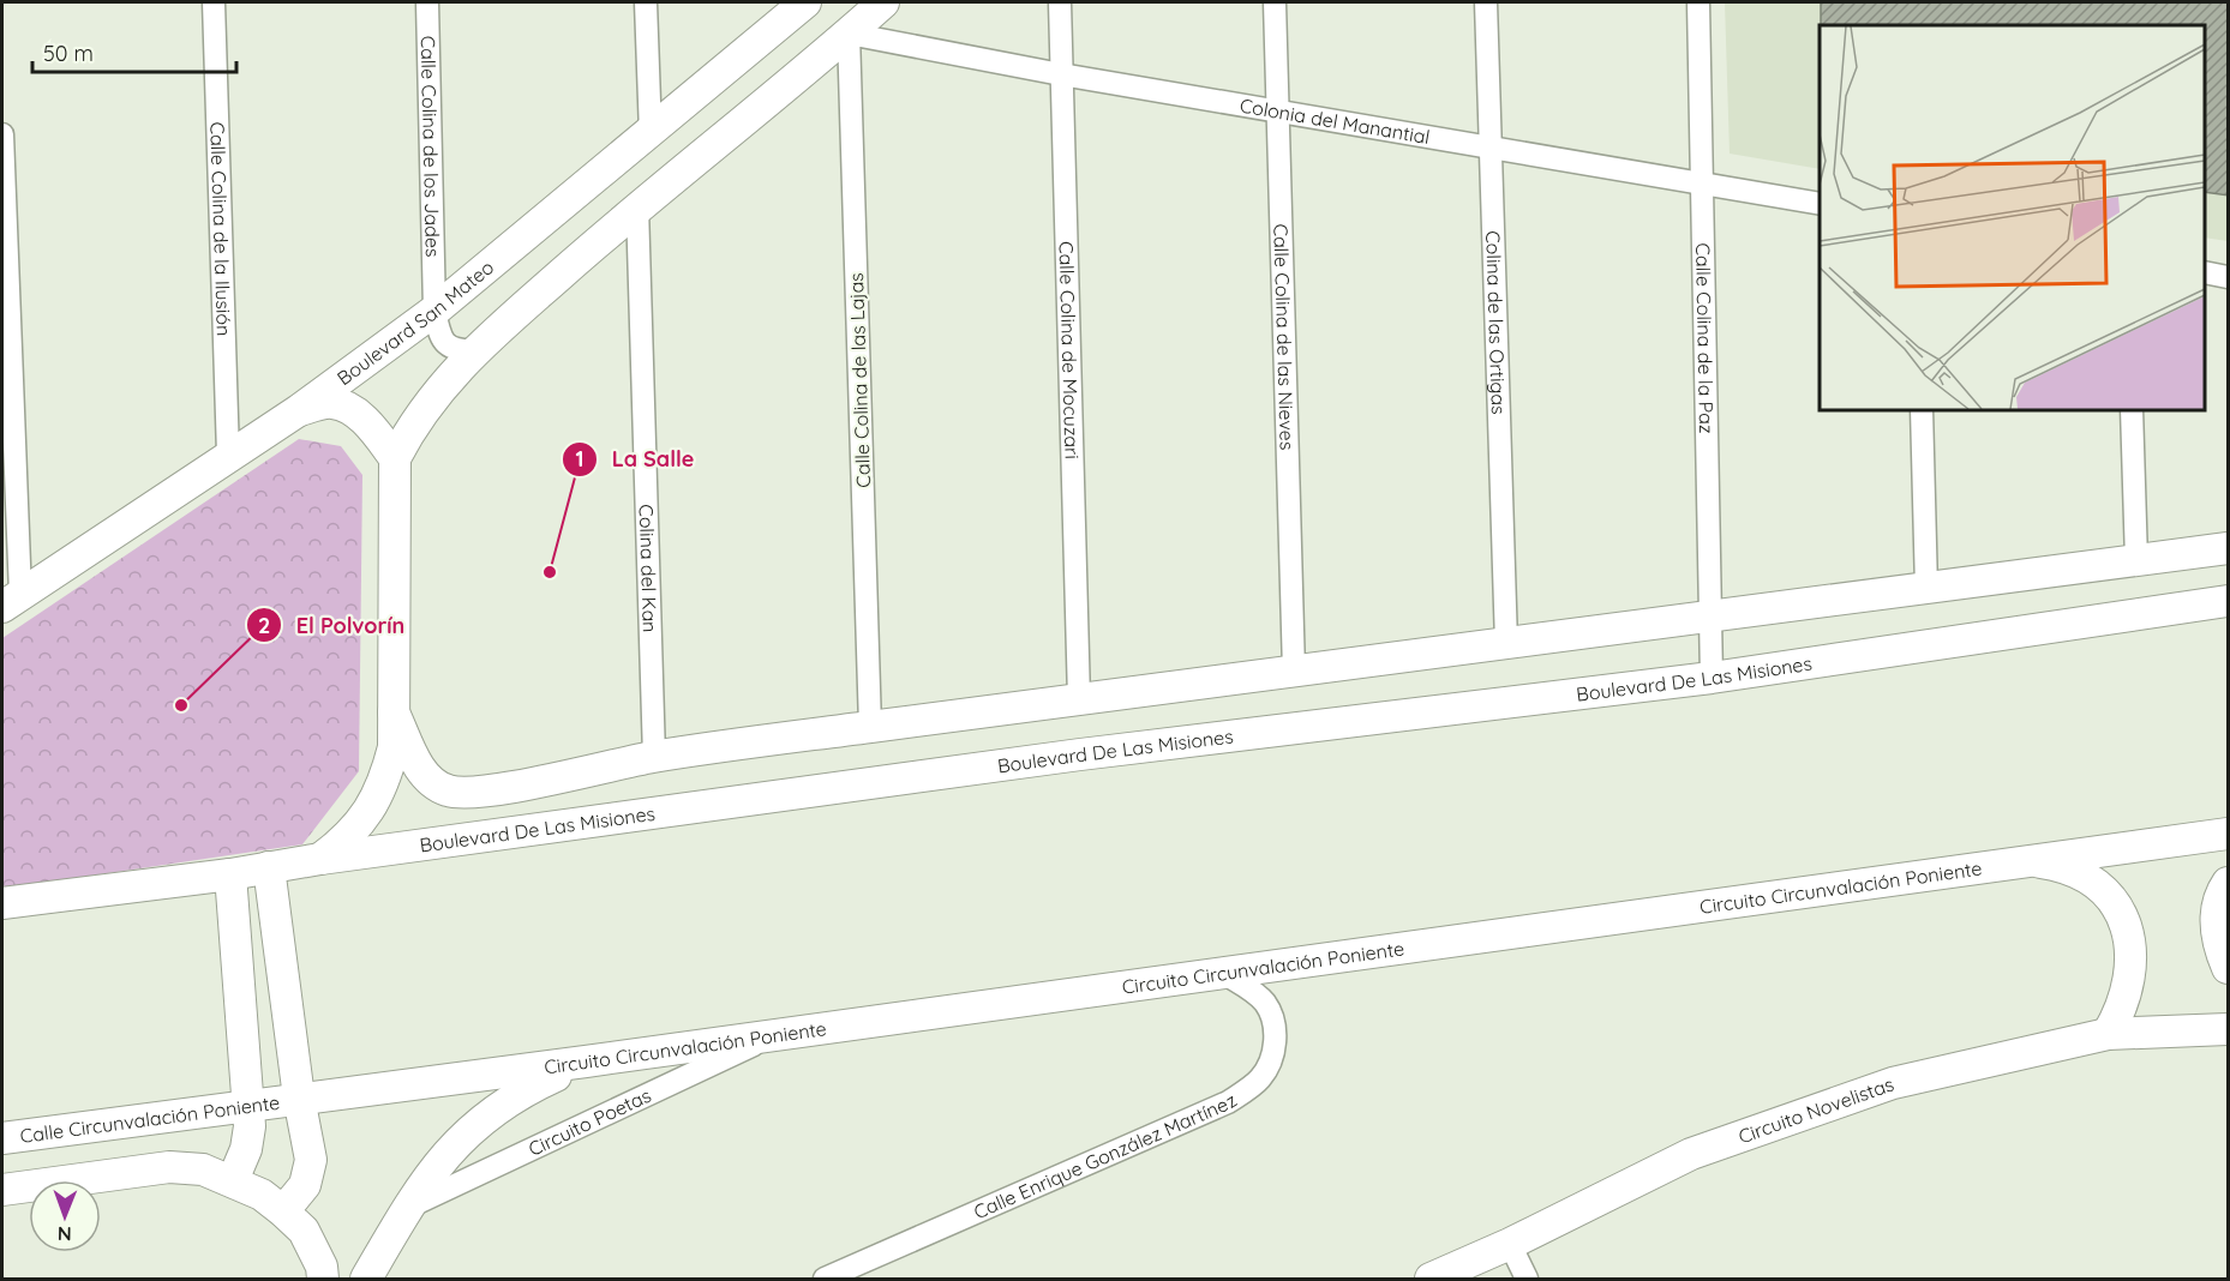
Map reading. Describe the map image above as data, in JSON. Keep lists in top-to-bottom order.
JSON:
{
  "streets": {
    "main road": [
      "Boulevard San Mateo",
      "Boulevard De Las Misiones",
      "Circuito Circunvalación Poniente",
      "Circuito Novelistas",
      "Calle Circunvalación Poniente"
    ],
    "street": [
      "Colonia del Manantial",
      "Calle Colina de los Jades",
      "Calle Colina de la Ilusión",
      "Colina de las Ortigas",
      "Calle Colina de las Nieves",
      "Calle Colina de la Paz",
      "Calle Colina de Mocuzari",
      "Calle Colina de las Lajas",
      "Colina del Kan",
      "Circuito Poetas",
      "Calle Enrique González Martínez"
    ]
  },
  "crossings": [
    ["Colonia del Manantial", "Colina de las Ortigas"],
    ["Colonia del Manantial", "Calle Colina de las Nieves"],
    ["Colonia del Manantial", "Calle Colina de la Paz"],
    ["Colonia del Manantial", "Calle Colina de Mocuzari"],
    ["Colonia del Manantial", "Calle Colina de las Lajas"],
    ["Calle Colina de los Jades", "Boulevard San Mateo"],
    ["Calle Colina de la Ilusión", "Boulevard San Mateo"],
    ["Calle Colina de la Paz", "Boulevard De Las Misiones"],
    ["Circuito Circunvalación Poniente", "Calle Circunvalación Poniente"],
    ["Circuito Circunvalación Poniente", "Circuito Poetas"],
    ["Circuito Circunvalación Poniente", "Calle Enrique González Martínez"]
  ],
  "places": ["La Salle", "El Polvorín"],
  "scale_bar": "50 m",
  "north": "bottom"
}
